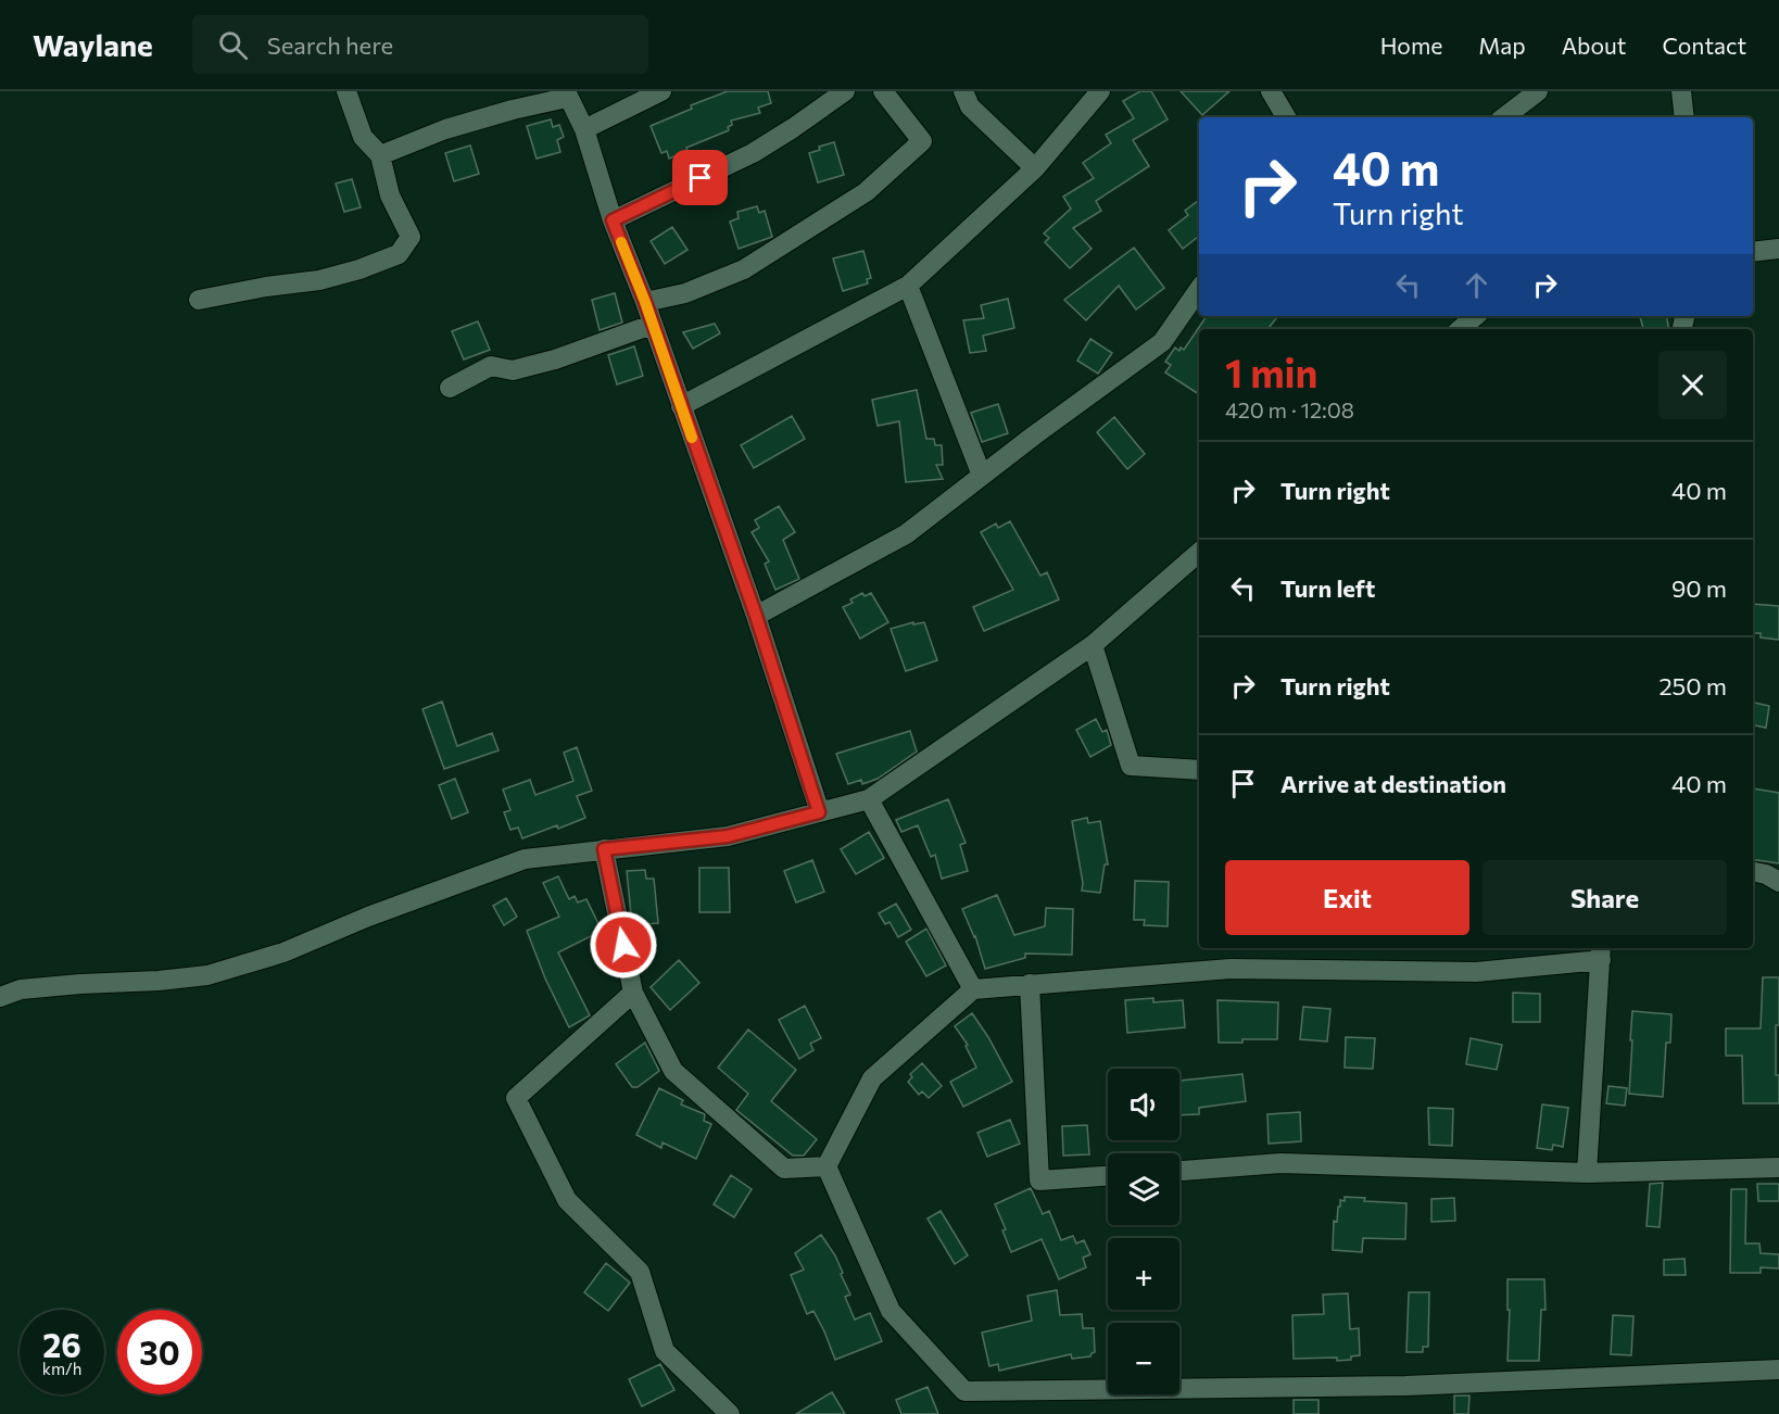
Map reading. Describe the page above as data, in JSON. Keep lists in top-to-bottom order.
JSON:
{
  "page": {
    "header": "Waylane",
    "search": "Search here",
    "nav": [
      "Home",
      "Map",
      "About",
      "Contact"
    ],
    "turn": ["40 m", "Turn right"],
    "heading": ["1 min", "420 m · 12:08"],
    "list": [
      {
        "name": "Turn right",
        "value": "40 m"
      },
      {
        "name": "Turn left",
        "value": "90 m"
      },
      {
        "name": "Turn right",
        "value": "250 m"
      },
      {
        "name": "Arrive at destination",
        "value": "40 m"
      }
    ],
    "buttons": ["Exit", "Share"],
    "map_buttons": ["+", "−"],
    "speed": "26 km/h",
    "limit": "30"
  }
}
